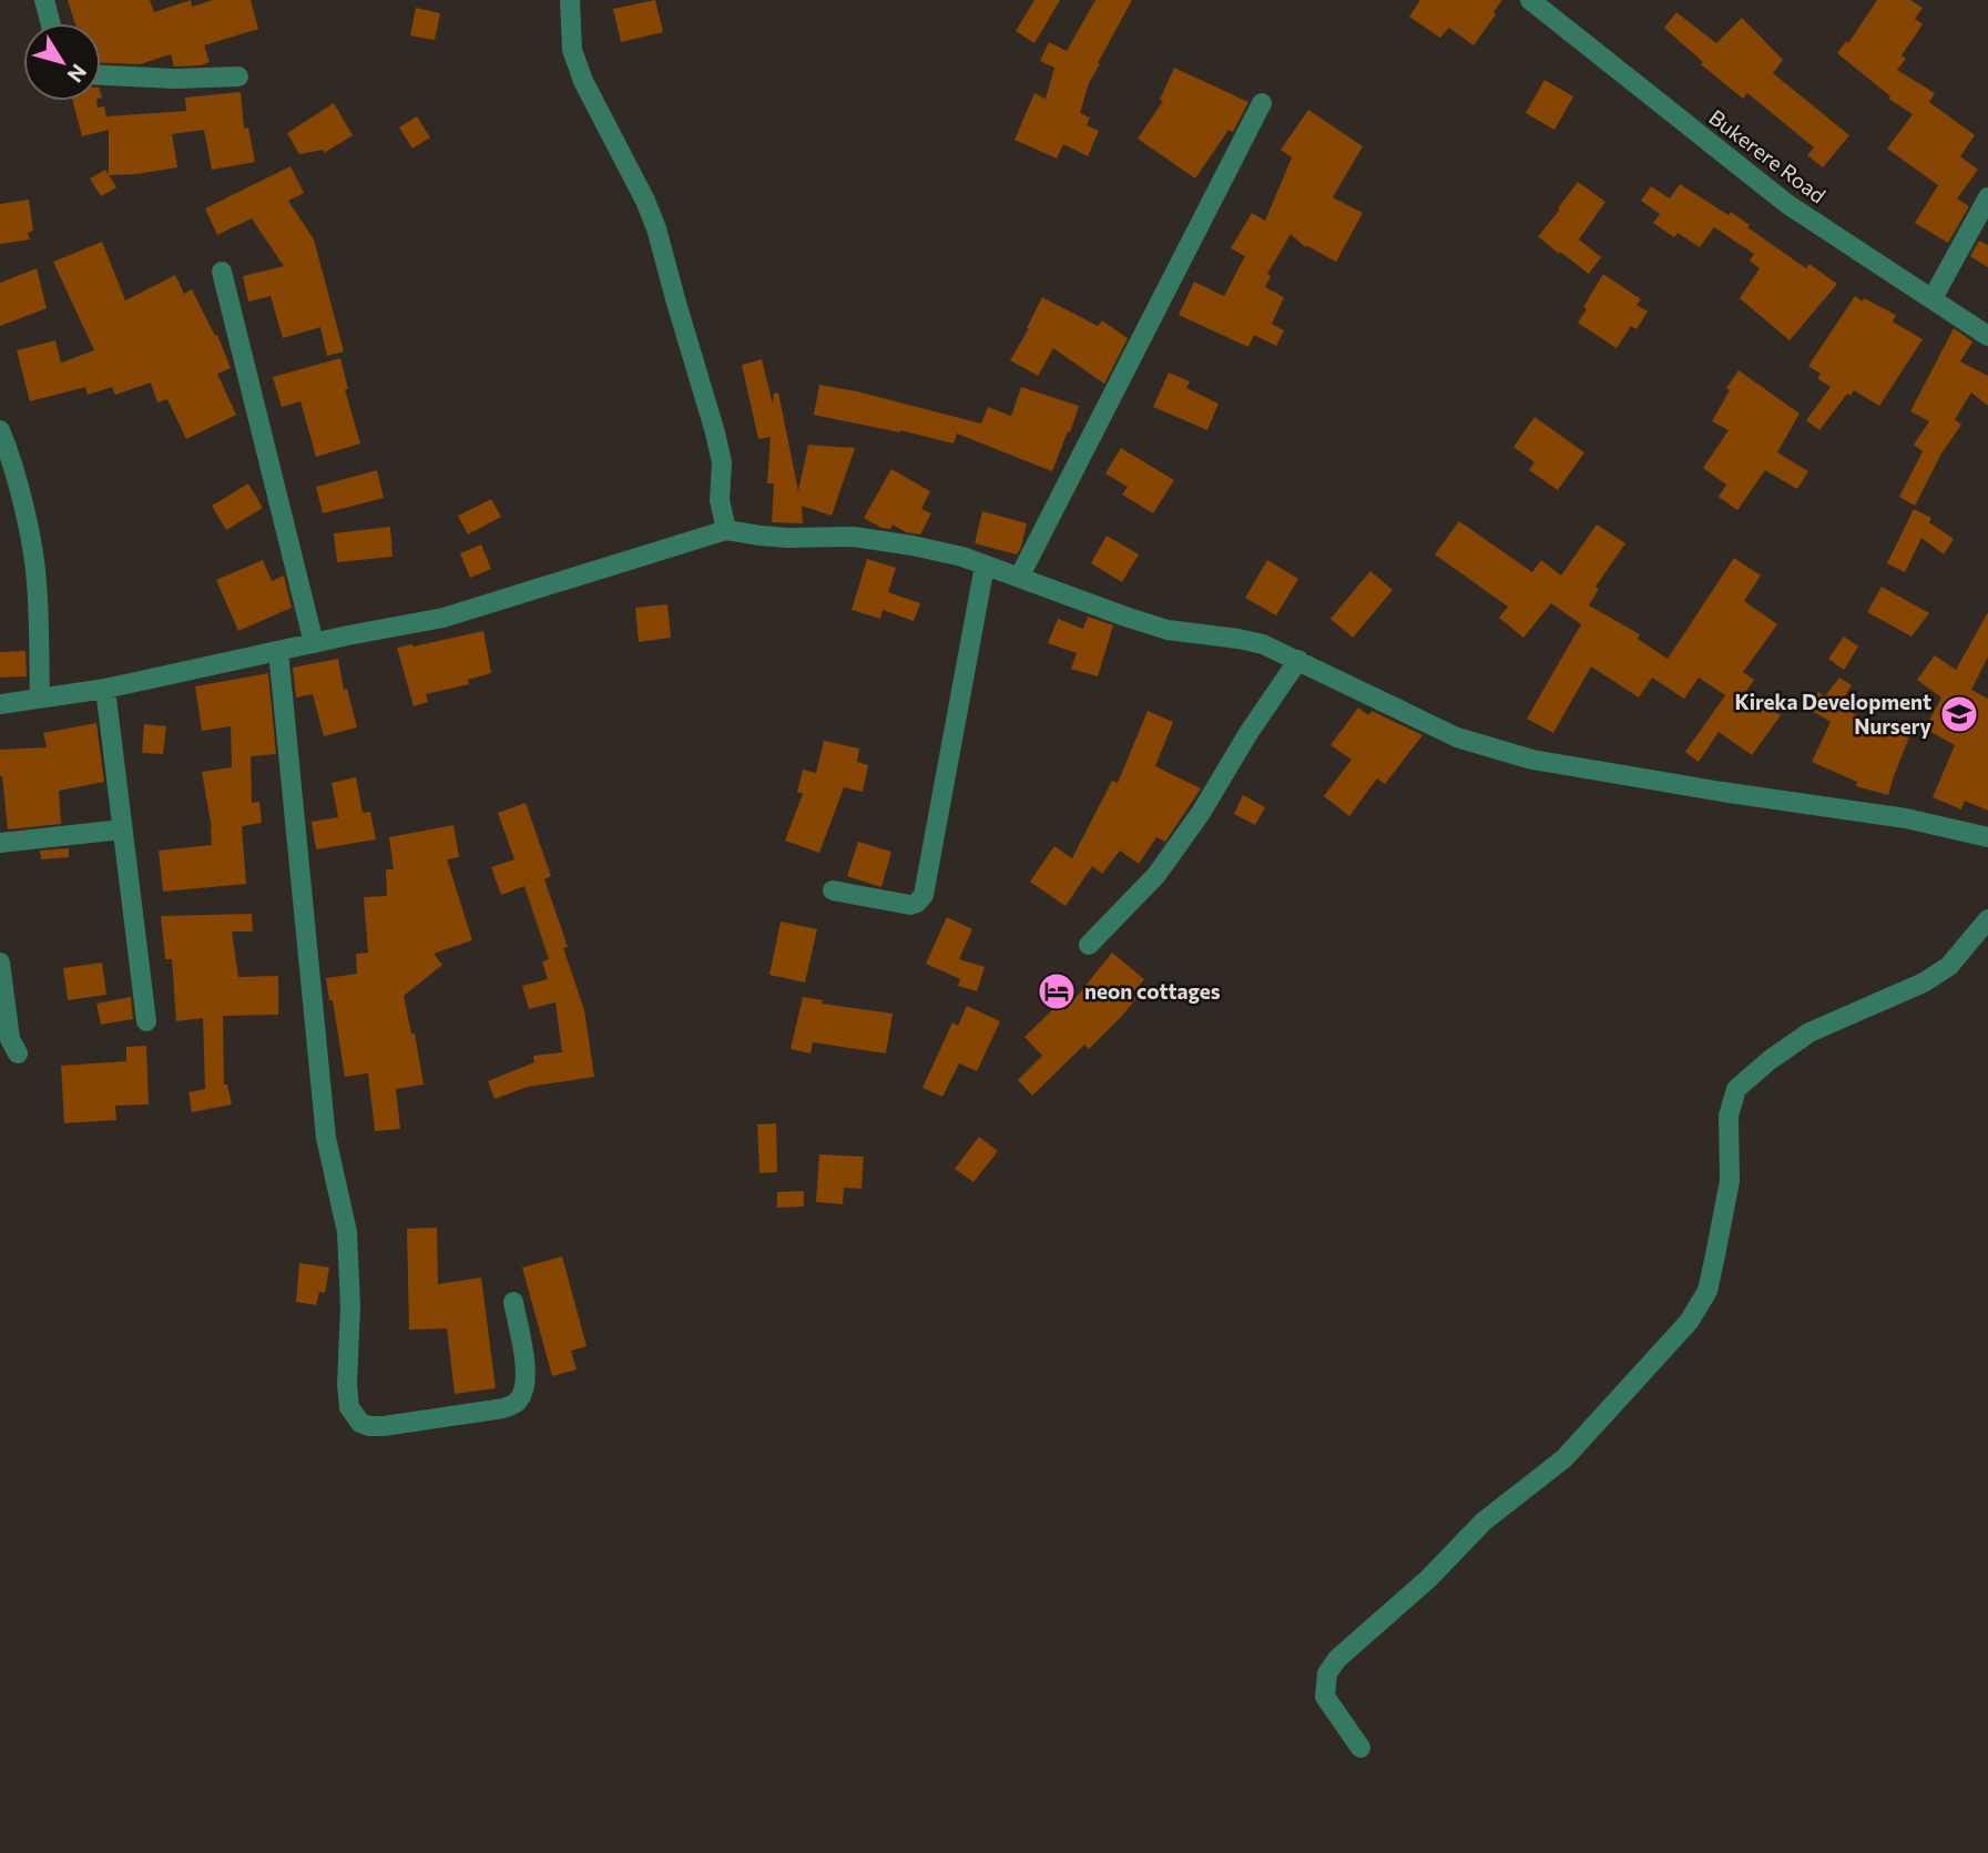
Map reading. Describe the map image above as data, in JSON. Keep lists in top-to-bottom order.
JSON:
{
  "streets": {
    "street": ["Bukerere Road"]
  },
  "places": {
    "school or university": ["Kireka Development Nursery"],
    "hotel": ["neon cottages"]
  },
  "north": "bottom right"
}
